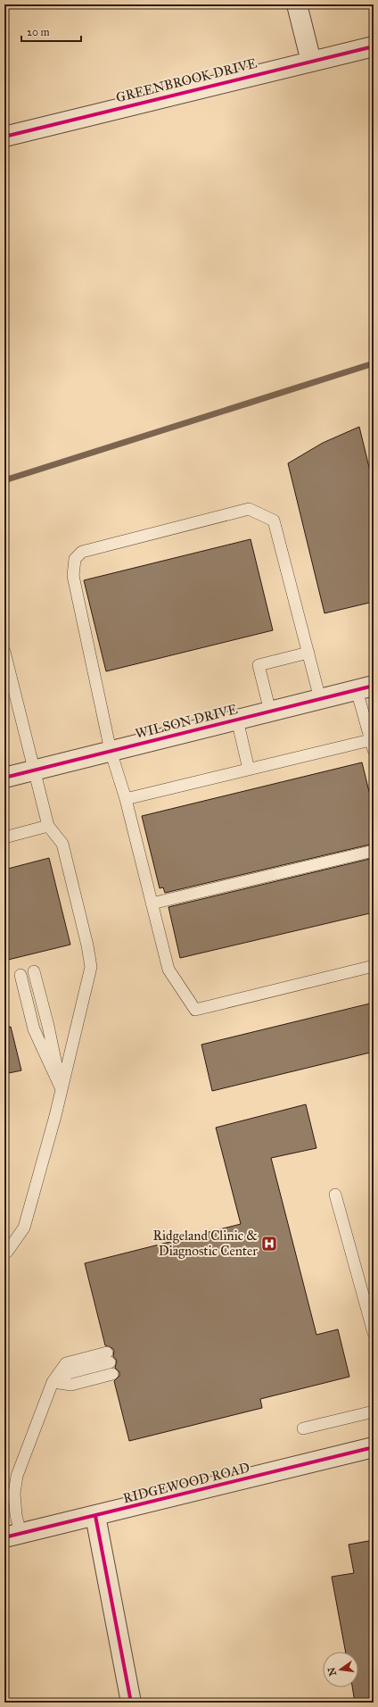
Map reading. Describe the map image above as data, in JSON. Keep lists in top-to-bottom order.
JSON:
{
  "streets": {
    "street": ["GREENBROOK DRIVE", "WILSON DRIVE", "RIDGEWOOD ROAD"]
  },
  "places": {
    "hospital": ["Ridgeland Clinic & Diagnostic Center"]
  },
  "scale_bar": "20 m",
  "north": "left"
}
